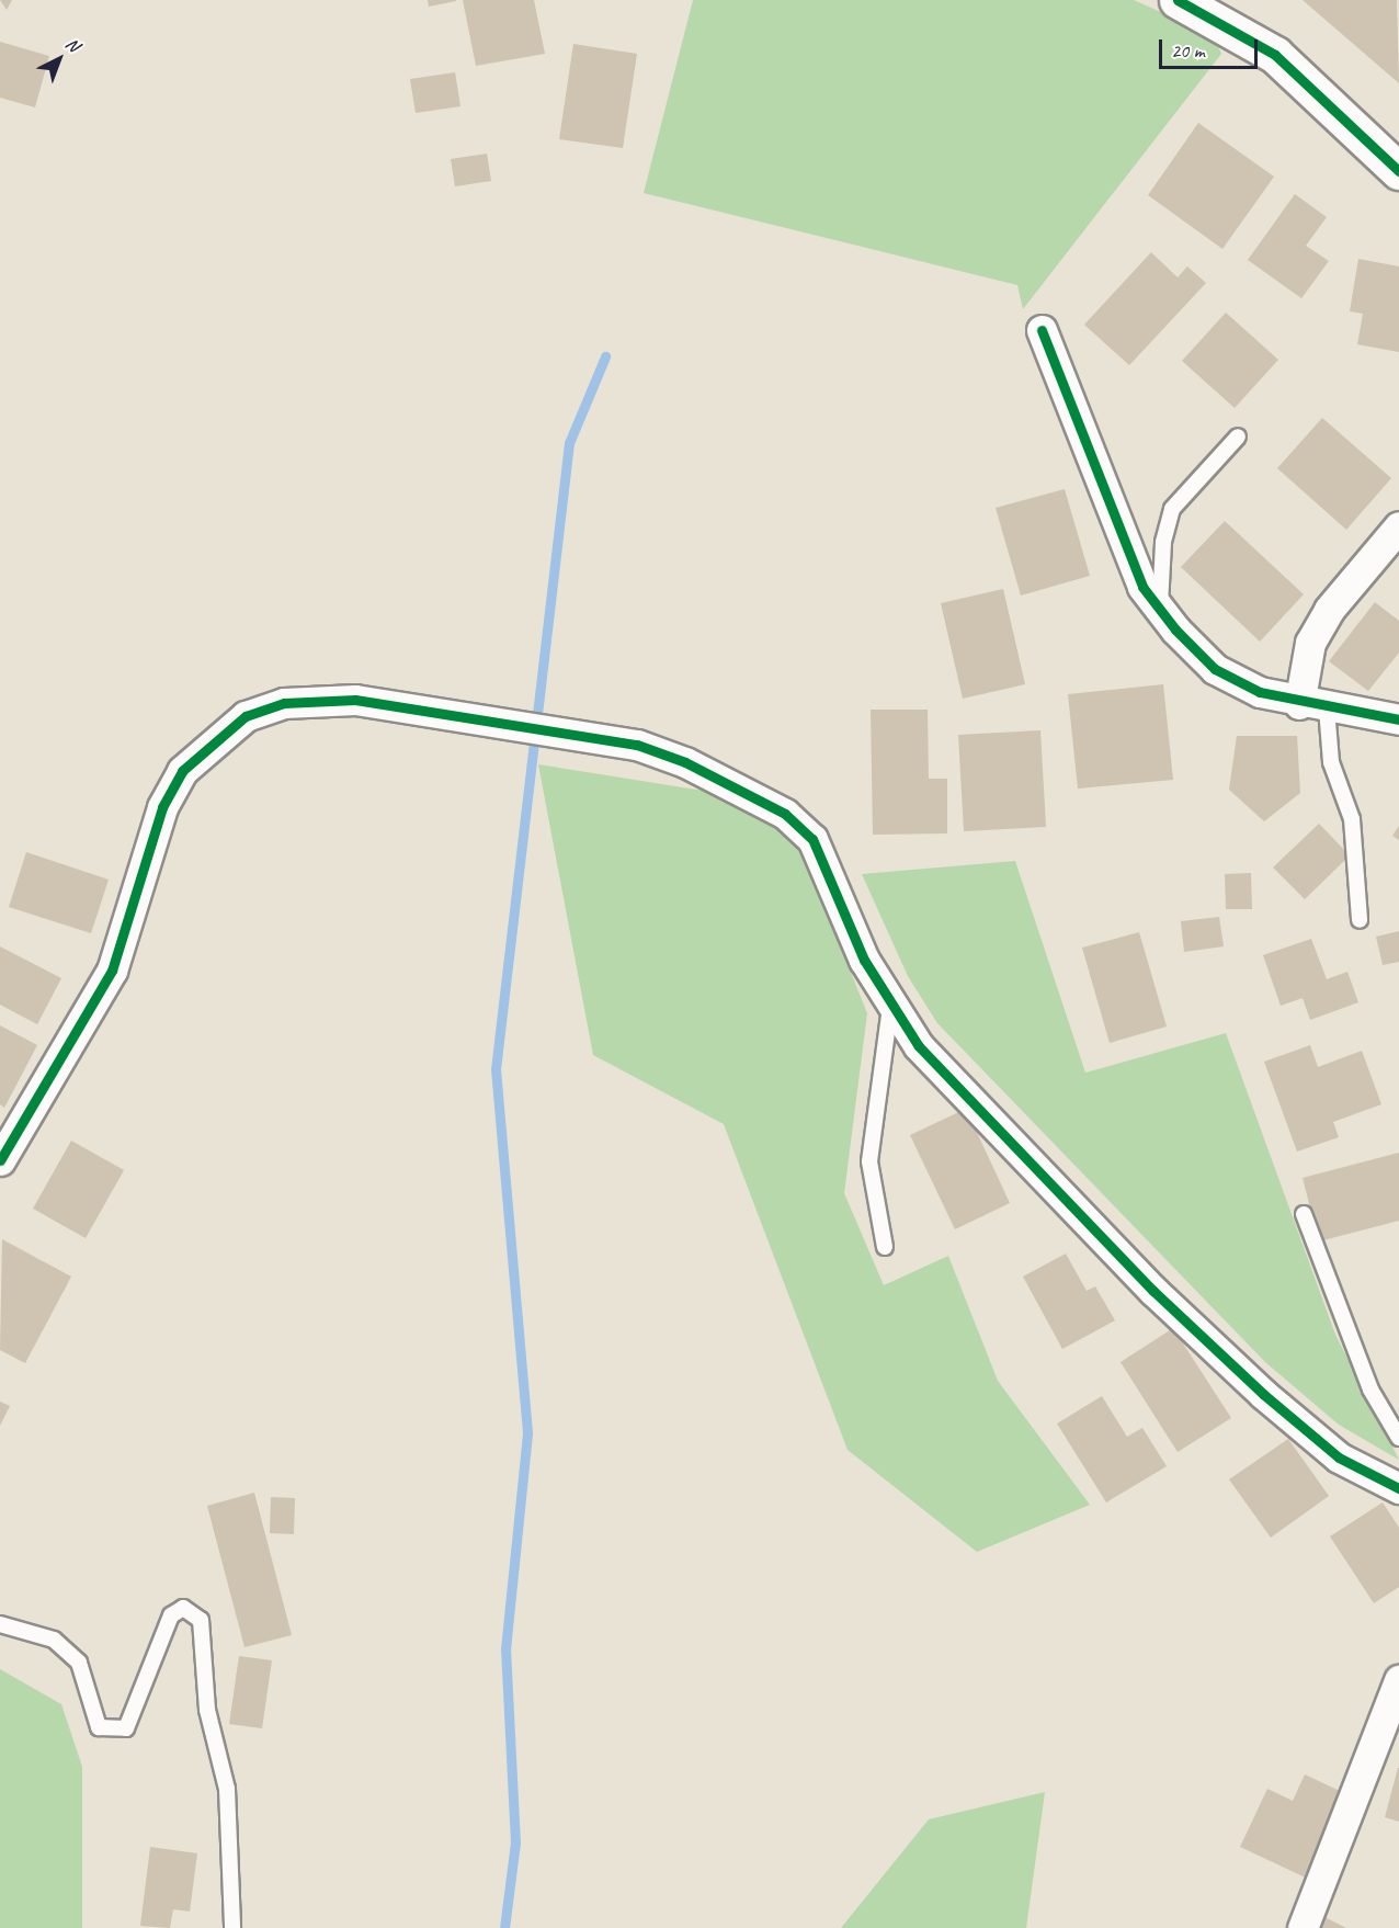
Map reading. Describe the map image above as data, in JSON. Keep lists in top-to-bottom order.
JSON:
{
  "scale_bar": "20 m",
  "north": "top right"
}
